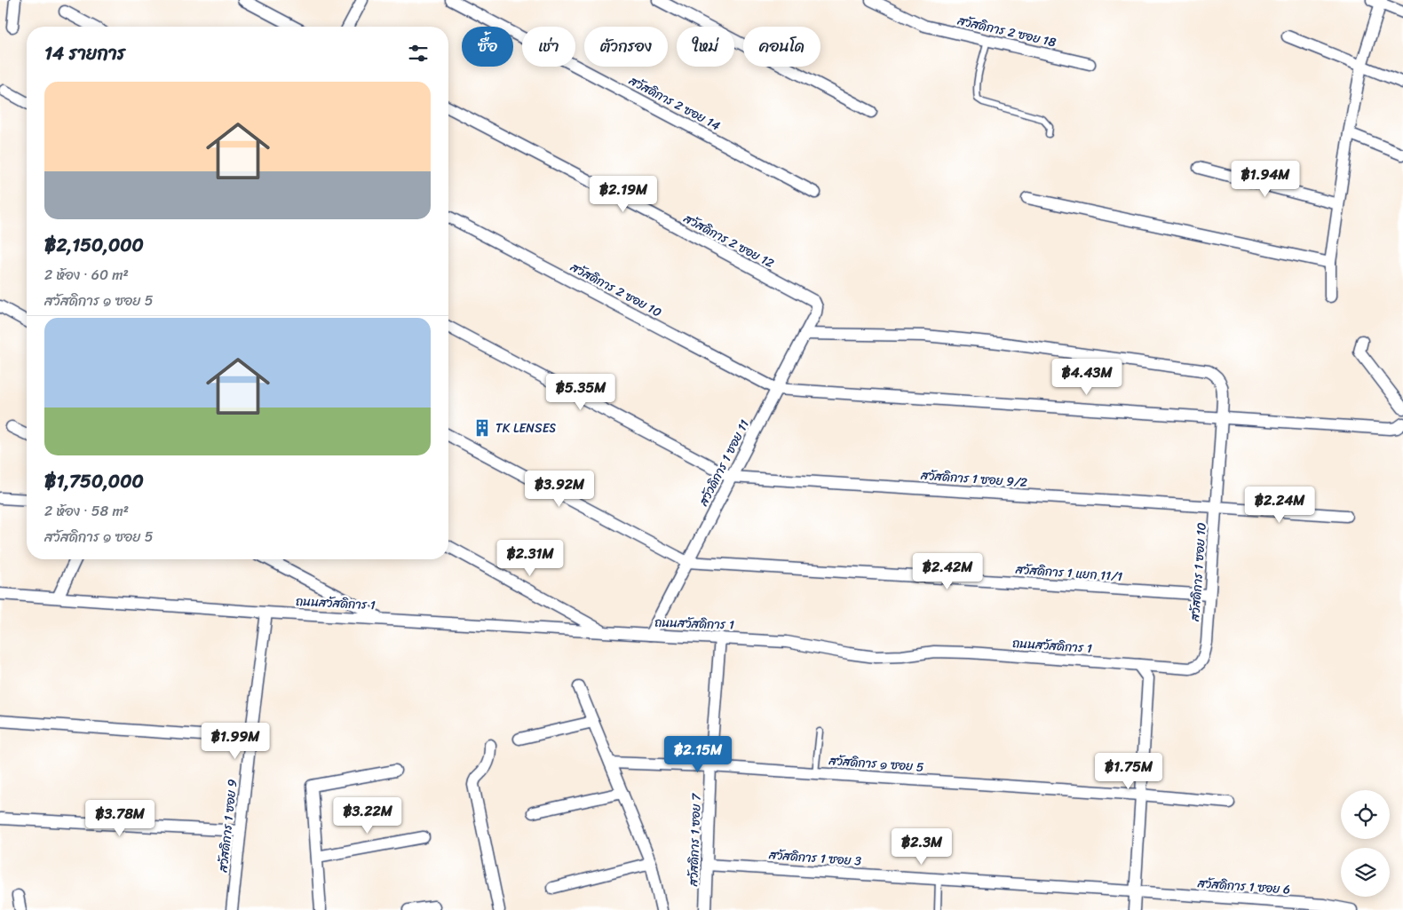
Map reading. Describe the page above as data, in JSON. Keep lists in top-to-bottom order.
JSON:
{
  "streets": {
    "street": [
      "สวัสดิการ 2 ซอย 18",
      "สวัสดิการ 2 ซอย 14",
      "สวัสดิการ 2 ซอย 12",
      "สวัสดิการ 2 ซอย 10",
      "สวัวดิการ 1 ซอย 11",
      "สวัสดิการ 1 ซอย 9/2",
      "สวัสดิการ 1 ซอย 10",
      "สวัสดิการ 1 แยก 11/1",
      "ถนนสวัสดิการ 1",
      "สวัสดิการ ๑ ซอย 5",
      "สวัสดิการ 1 ซอย 9",
      "สวัสดิการ 1 ซอย 7",
      "สวัสดิการ 1 ซอย 3",
      "สวัสดิการ 1 ซอย 6"
    ]
  },
  "crossings": [
    ["สวัสดิการ 2 ซอย 12", "สวัวดิการ 1 ซอย 11"],
    ["สวัสดิการ 2 ซอย 10", "สวัวดิการ 1 ซอย 11"],
    ["สวัวดิการ 1 ซอย 11", "สวัสดิการ 1 ซอย 9/2"],
    ["สวัวดิการ 1 ซอย 11", "สวัสดิการ 1 ซอย 10"],
    ["สวัวดิการ 1 ซอย 11", "สวัสดิการ 1 แยก 11/1"],
    ["สวัวดิการ 1 ซอย 11", "ถนนสวัสดิการ 1"],
    ["สวัสดิการ 1 ซอย 9/2", "สวัสดิการ 1 ซอย 10"],
    ["สวัสดิการ 1 ซอย 10", "สวัสดิการ 1 แยก 11/1"],
    ["สวัสดิการ 1 ซอย 10", "ถนนสวัสดิการ 1"],
    ["ถนนสวัสดิการ 1", "สวัสดิการ 1 ซอย 9"],
    ["ถนนสวัสดิการ 1", "สวัสดิการ 1 ซอย 7"],
    ["สวัสดิการ ๑ ซอย 5", "สวัสดิการ 1 ซอย 7"],
    ["สวัสดิการ 1 ซอย 7", "สวัสดิการ 1 ซอย 3"],
    ["สวัสดิการ 1 ซอย 3", "สวัสดิการ 1 ซอย 6"]
  ],
  "places": {
    "building": ["TK LENSES"]
  },
  "page": {
    "chip": [
      "ซื้อ",
      "เช่า",
      "ตัวกรอง",
      "ใหม่",
      "คอนโด"
    ],
    "heading": "14 รายการ",
    "list": [
      {
        "name": "฿2,150,000",
        "note": "2 ห้อง · 60 m² · สวัสดิการ ๑ ซอย 5"
      },
      {
        "name": "฿1,750,000",
        "note": "2 ห้อง · 58 m² · สวัสดิการ ๑ ซอย 5"
      }
    ],
    "price": [
      "฿1.94M",
      "฿2.19M",
      "฿4.43M",
      "฿5.35M",
      "฿3.92M",
      "฿2.24M",
      "฿2.31M",
      "฿2.42M",
      "฿1.99M",
      "฿2.15M",
      "฿1.75M",
      "฿3.22M",
      "฿3.78M",
      "฿2.3M"
    ]
  }
}
